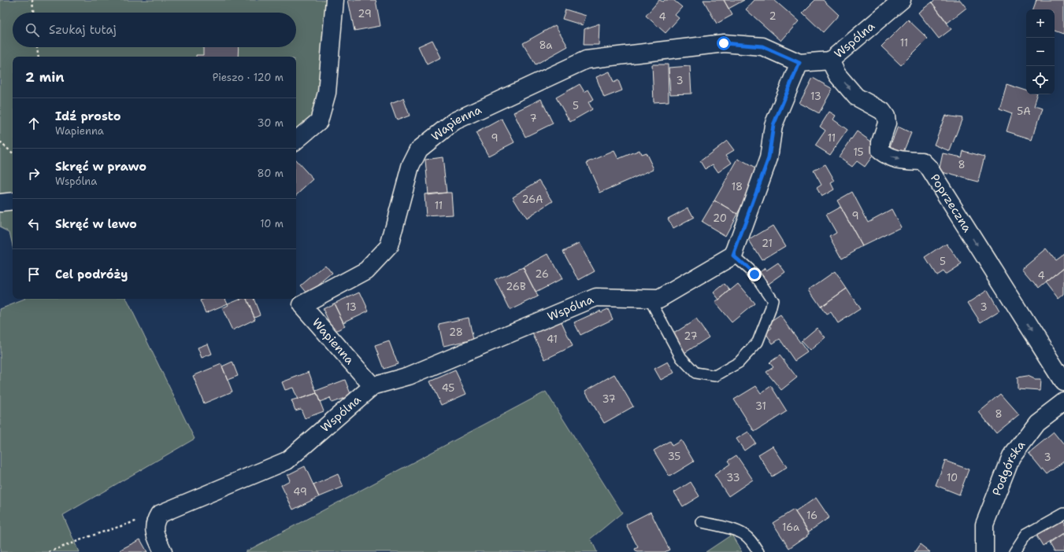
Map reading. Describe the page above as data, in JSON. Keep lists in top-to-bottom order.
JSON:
{
  "streets": {
    "street": [
      "Wspólna",
      "Wapienna",
      "Poprzeczna",
      "Podgórska"
    ]
  },
  "crossings": [
    ["Wspólna", "Wapienna"],
    ["Wspólna", "Poprzeczna"]
  ],
  "one_way": ["Poprzeczna"],
  "house_numbers": [
    "29",
    "2",
    "4",
    "11",
    "8a",
    "3",
    "13",
    "5",
    "5A",
    "7",
    "9",
    "11",
    "15",
    "8",
    "18",
    "26A",
    "11",
    "9",
    "20",
    "21",
    "5",
    "26",
    "4",
    "26B",
    "13",
    "3",
    "28",
    "27",
    "41",
    "45",
    "37",
    "31",
    "8",
    "35",
    "3",
    "33",
    "10",
    "49",
    "16",
    "16a"
  ],
  "page": {
    "map_buttons": ["+", "−"],
    "search": "Szukaj tutaj",
    "heading": ["2 min", "Pieszo · 120 m"],
    "list": [
      ["Idź prosto", "Wapienna", "30 m"],
      ["Skręć w prawo", "Wspólna", "80 m"],
      ["Skręć w lewo", "10 m"],
      "Cel podróży"
    ]
  }
}
